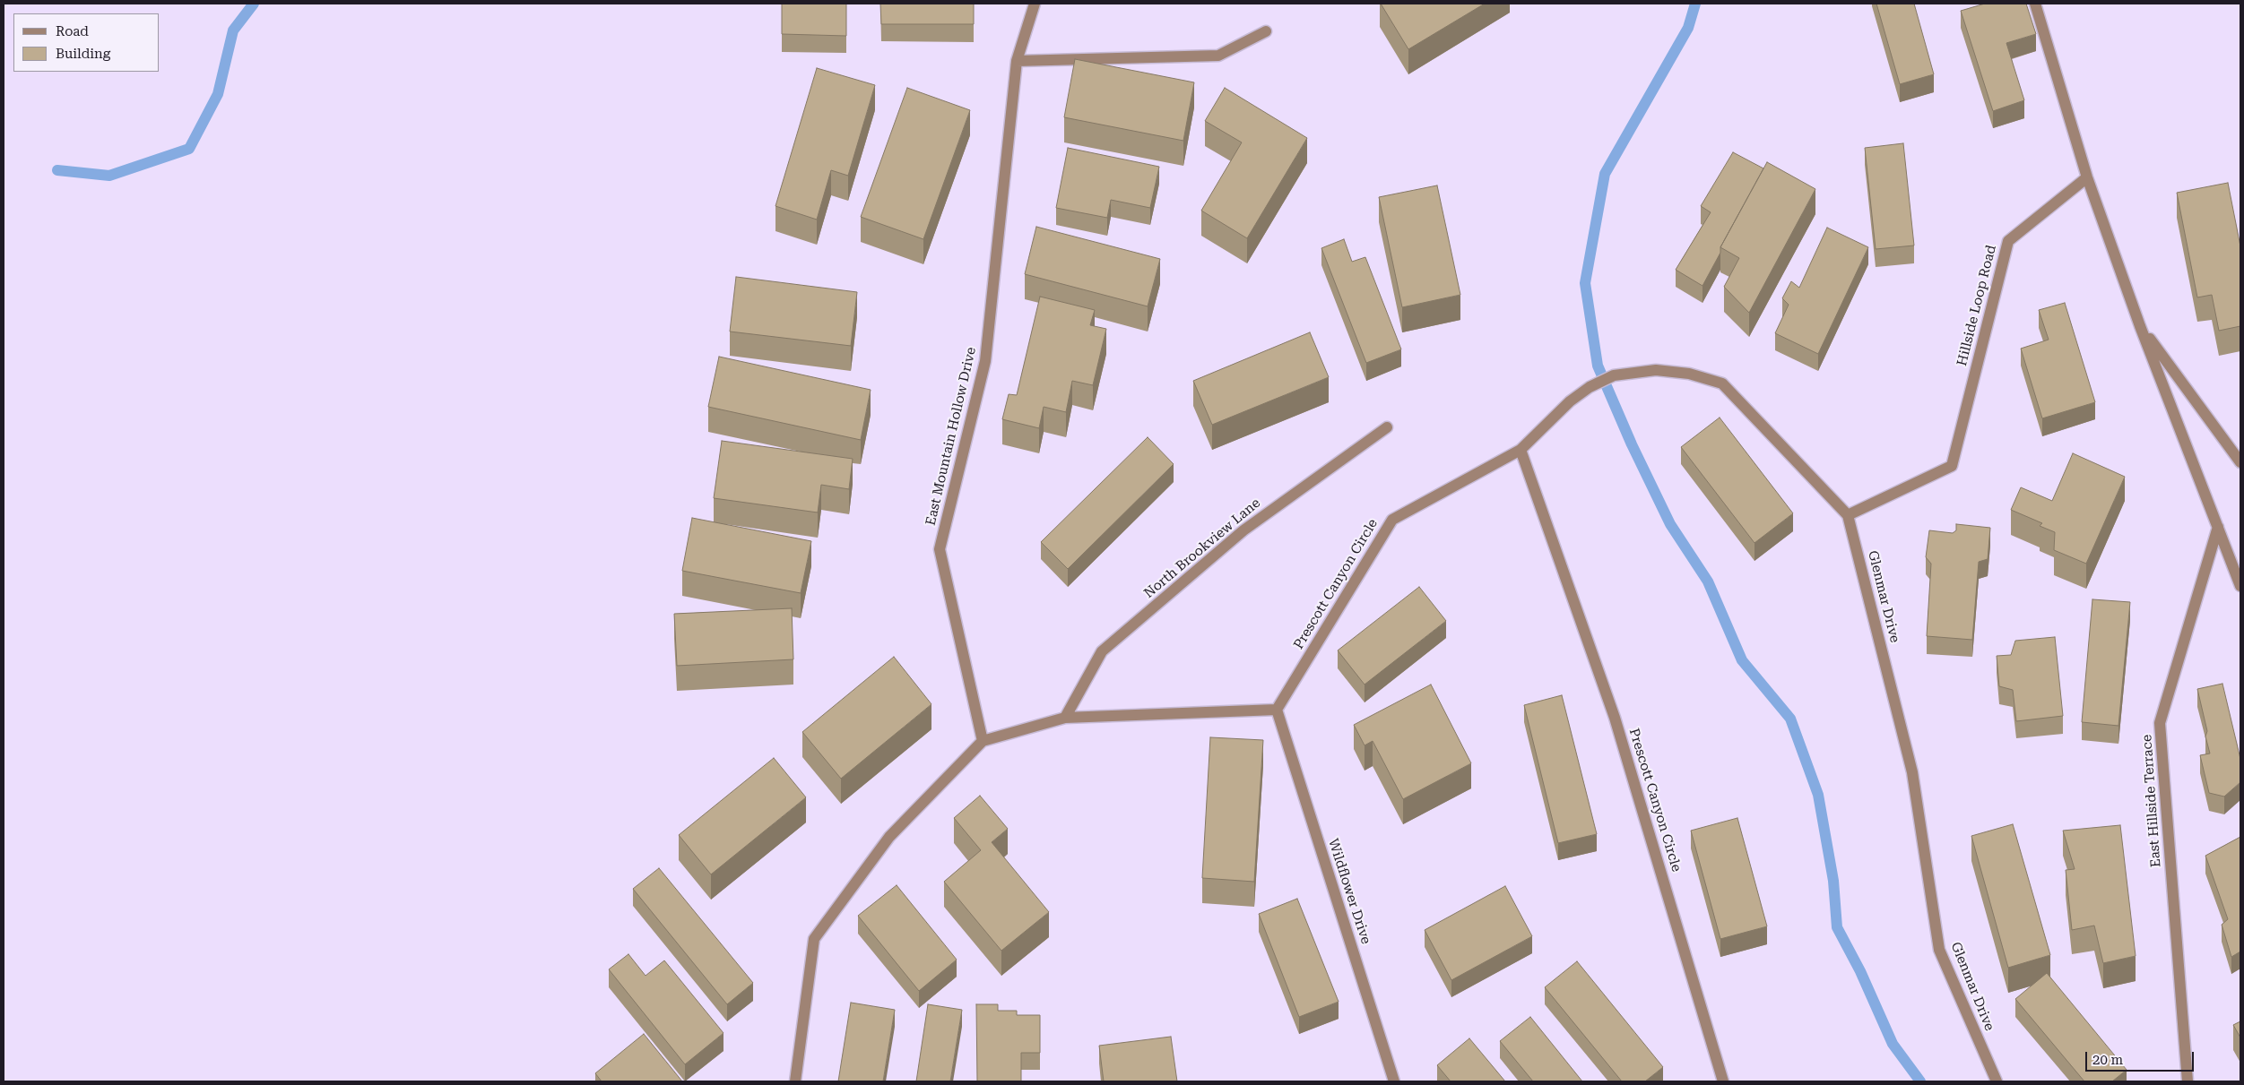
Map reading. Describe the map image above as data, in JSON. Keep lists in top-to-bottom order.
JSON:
{
  "streets": {
    "street": [
      "Hillside Loop Road",
      "East Mountain Hollow Drive",
      "North Brookview Lane",
      "Prescott Canyon Circle",
      "Glenmar Drive",
      "East Hillside Terrace",
      "Wildflower Drive"
    ]
  },
  "crossings": [
    ["Hillside Loop Road", "Glenmar Drive"],
    ["Prescott Canyon Circle", "Glenmar Drive"],
    ["Prescott Canyon Circle", "Wildflower Drive"]
  ],
  "legend": ["Road", "Building"],
  "scale_bar": "20 m"
}
